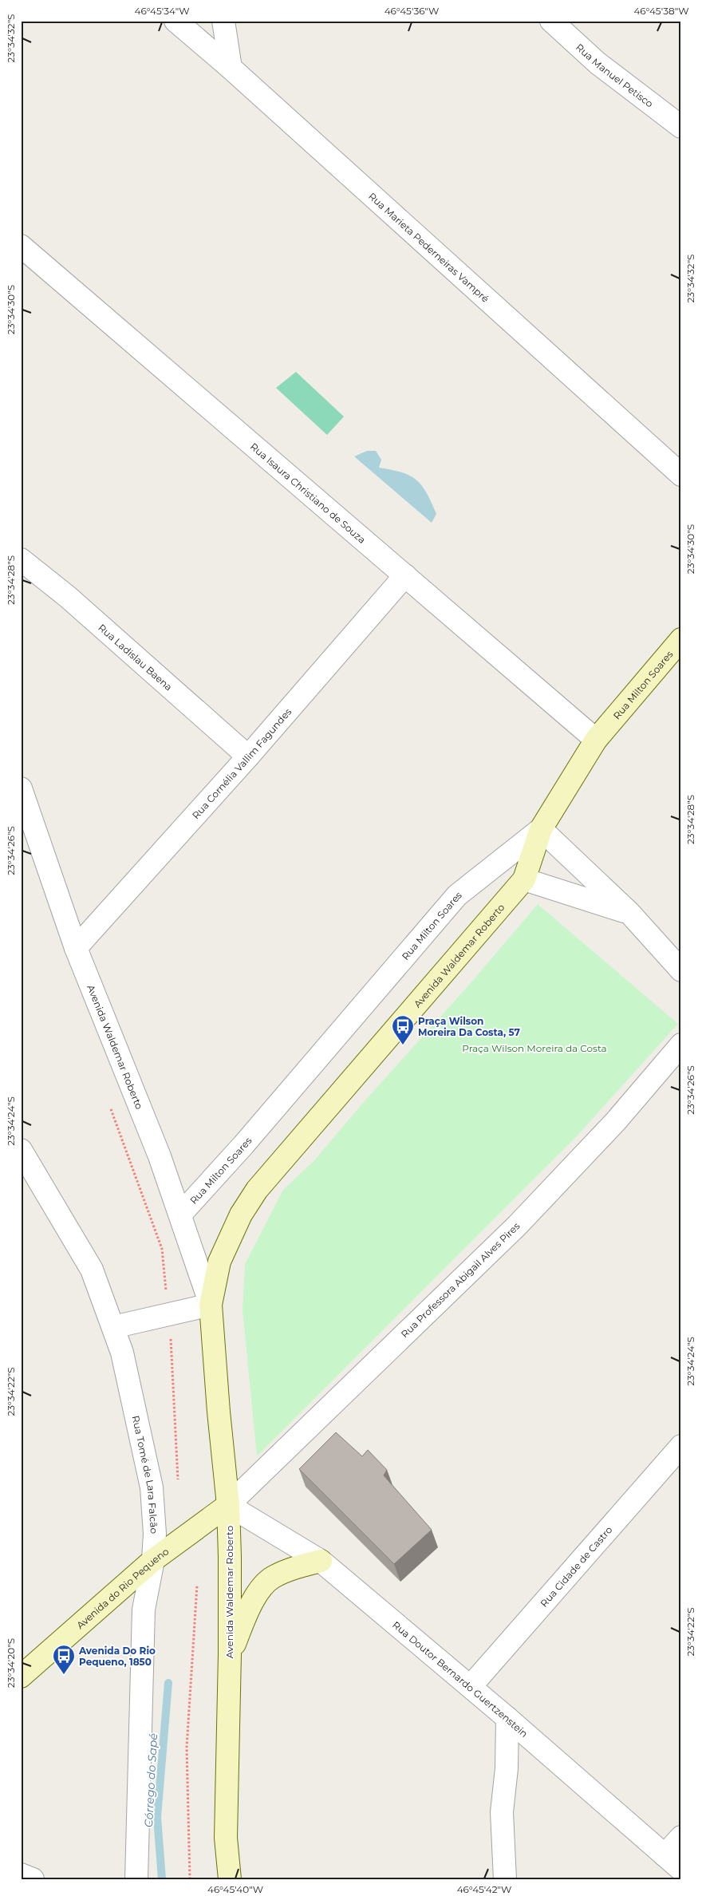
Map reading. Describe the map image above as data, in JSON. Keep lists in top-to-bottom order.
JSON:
{
  "streets": {
    "main road": ["Rua Milton Soares", "Avenida Waldemar Roberto", "Avenida do Rio Pequeno"],
    "street": [
      "Rua Manuel Petisco",
      "Rua Marieta Pederneiras Vampré",
      "Rua Isaura Christiano de Souza",
      "Rua Ladislau Baena",
      "Rua Cornélia Vallim Fagundes",
      "Rua Professora Abigail Alves Pires",
      "Rua Tomé de Lara Falcão",
      "Rua Cidade de Castro",
      "Rua Doutor Bernardo Guertzenstein"
    ]
  },
  "crossings": [
    ["Rua Isaura Christiano de Souza", "Rua Milton Soares"],
    ["Rua Isaura Christiano de Souza", "Rua Cornélia Vallim Fagundes"],
    ["Rua Ladislau Baena", "Rua Cornélia Vallim Fagundes"],
    ["Rua Milton Soares", "Avenida Waldemar Roberto"],
    ["Rua Cornélia Vallim Fagundes", "Avenida Waldemar Roberto"],
    ["Avenida Waldemar Roberto", "Rua Professora Abigail Alves Pires"],
    ["Avenida Waldemar Roberto", "Avenida do Rio Pequeno"],
    ["Avenida Waldemar Roberto", "Rua Doutor Bernardo Guertzenstein"],
    ["Rua Professora Abigail Alves Pires", "Avenida do Rio Pequeno"],
    ["Rua Professora Abigail Alves Pires", "Rua Doutor Bernardo Guertzenstein"],
    ["Rua Tomé de Lara Falcão", "Avenida do Rio Pequeno"],
    ["Rua Cidade de Castro", "Rua Doutor Bernardo Guertzenstein"],
    ["Avenida do Rio Pequeno", "Rua Doutor Bernardo Guertzenstein"]
  ],
  "water": ["Córrego do Sapé"],
  "parks": ["Praça Wilson Moreira da Costa"],
  "places": {
    "bus stop": ["Praça Wilson Moreira Da Costa, 57", "Avenida Do Rio Pequeno, 1850"]
  },
  "coordinates": [
    "46°45'34\"W",
    "46°45'36\"W",
    "46°45'38\"W",
    "23°34'32\"S",
    "23°34'30\"S",
    "23°34'28\"S",
    "23°34'26\"S",
    "23°34'24\"S",
    "23°34'22\"S",
    "23°34'20\"S",
    "46°45'40\"W",
    "46°45'42\"W"
  ]
}
